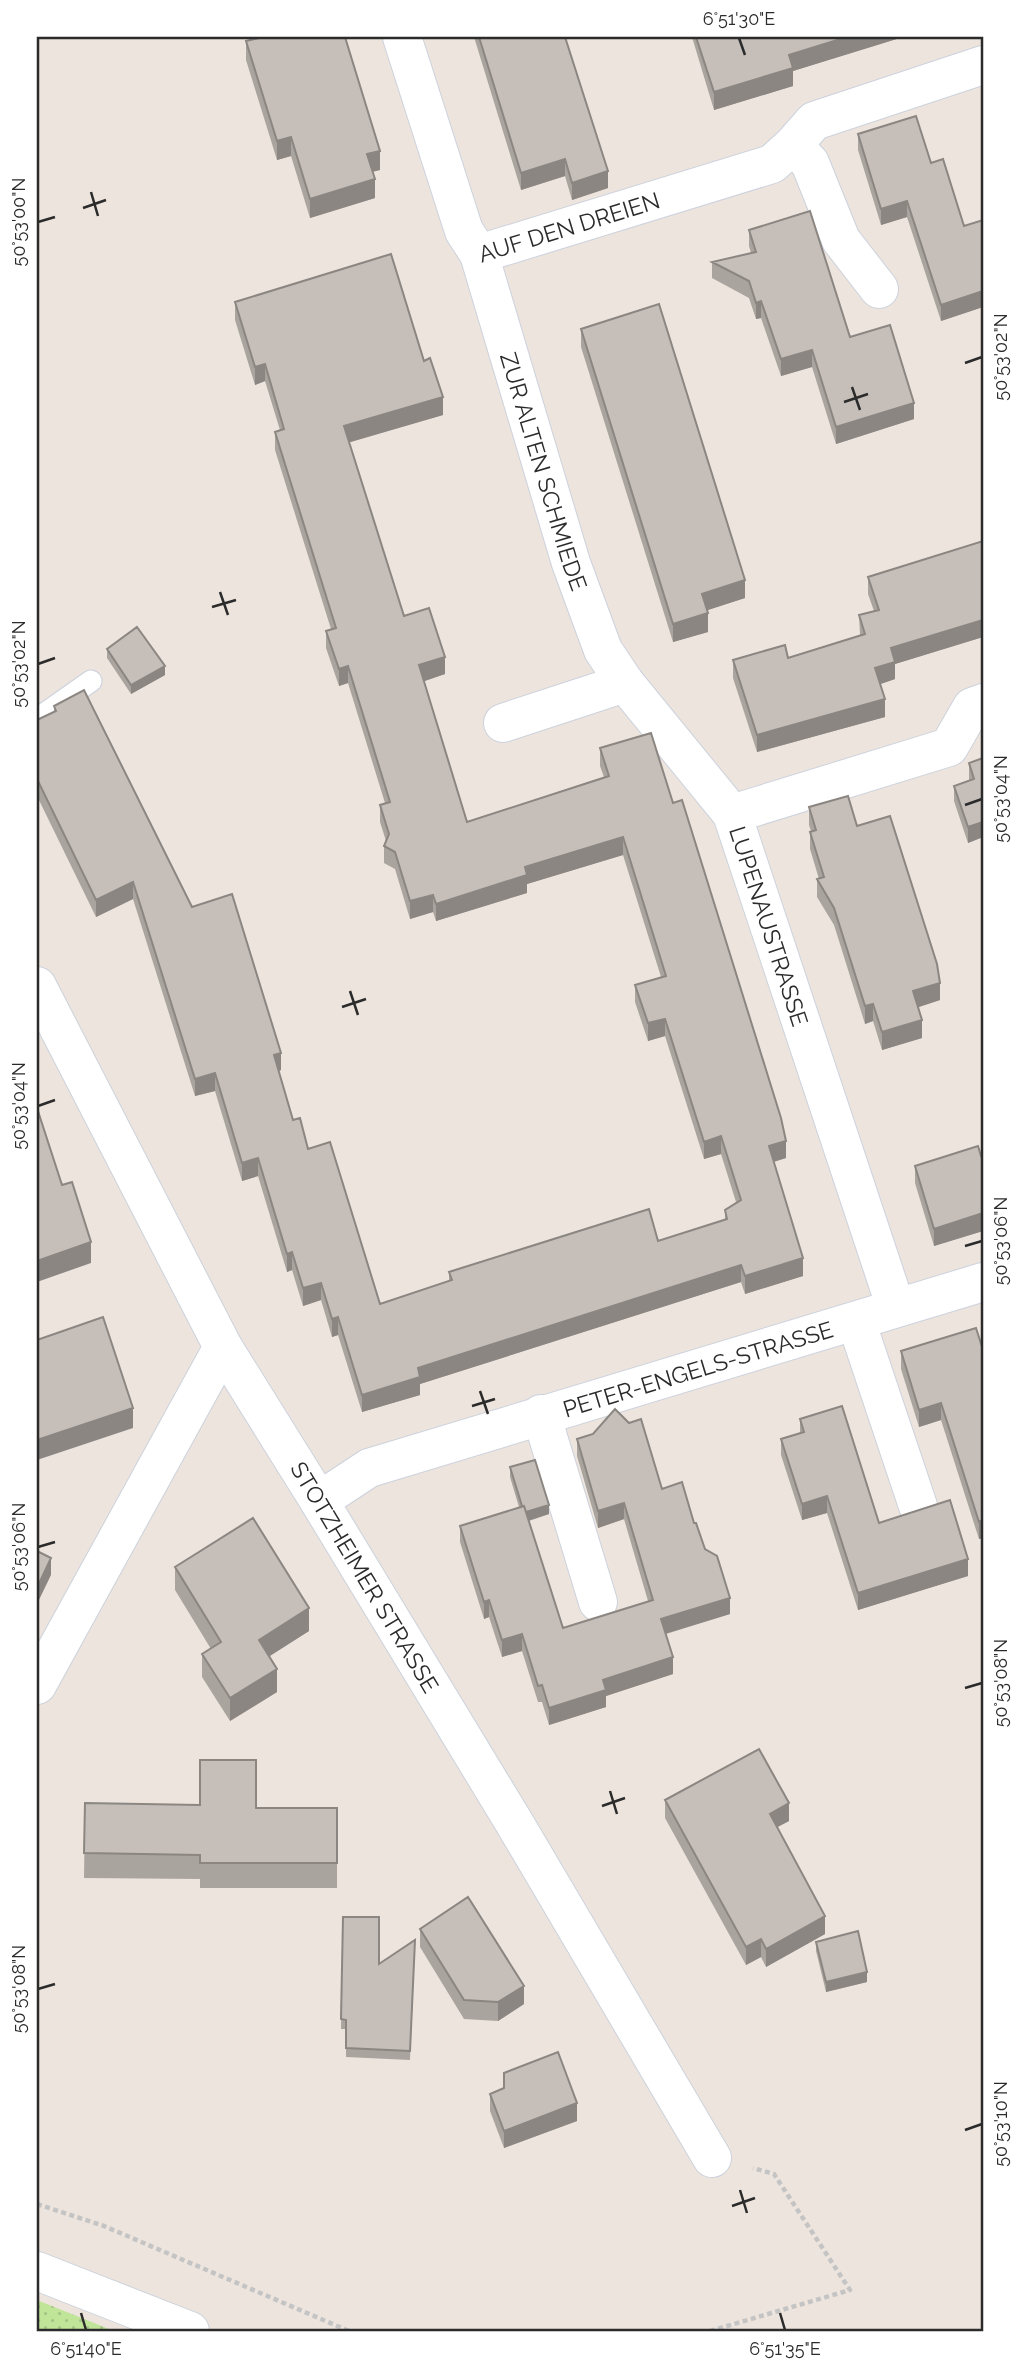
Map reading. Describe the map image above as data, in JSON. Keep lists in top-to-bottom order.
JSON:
{
  "streets": {
    "street": [
      "AUF DEN DREIEN",
      "ZUR ALTEN SCHMIEDE",
      "LUPENAUSTRASSE",
      "PETER-ENGELS-STRASSE",
      "STOTZHEIMER STRASSE"
    ]
  },
  "crossings": [
    ["AUF DEN DREIEN", "ZUR ALTEN SCHMIEDE"],
    ["ZUR ALTEN SCHMIEDE", "LUPENAUSTRASSE"],
    ["LUPENAUSTRASSE", "PETER-ENGELS-STRASSE"],
    ["PETER-ENGELS-STRASSE", "STOTZHEIMER STRASSE"]
  ],
  "coordinates": [
    "6°51'30\"E",
    "50°53'00\"N",
    "50°53'02\"N",
    "50°53'04\"N",
    "50°53'06\"N",
    "50°53'08\"N",
    "50°53'10\"N",
    "6°51'40\"E",
    "6°51'35\"E"
  ]
}
